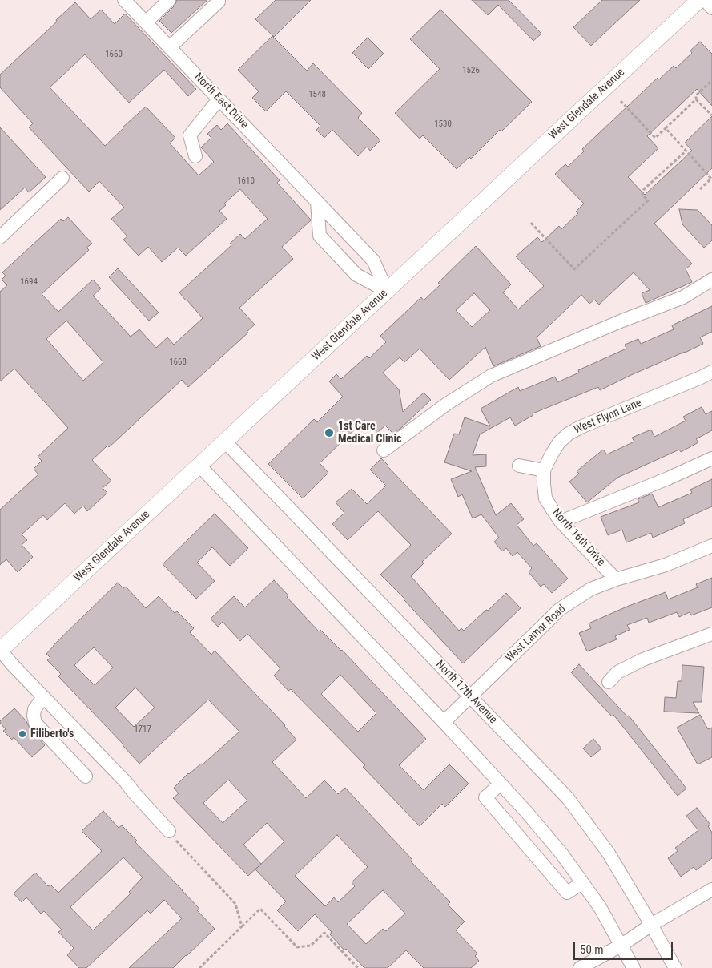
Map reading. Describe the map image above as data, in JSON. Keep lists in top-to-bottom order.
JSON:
{
  "streets": {
    "main road": ["West Glendale Avenue"],
    "street": [
      "North East Drive",
      "West Flynn Lane",
      "North 16th Drive",
      "West Lamar Road",
      "North 17th Avenue"
    ]
  },
  "crossings": [
    ["North East Drive", "West Glendale Avenue"],
    ["West Glendale Avenue", "North 17th Avenue"],
    ["West Flynn Lane", "North 16th Drive"],
    ["North 16th Drive", "West Lamar Road"],
    ["West Lamar Road", "North 17th Avenue"]
  ],
  "places": ["1st Care Medical Clinic", "Filiberto's"],
  "house_numbers": [
    "1660",
    "1526",
    "1548",
    "1530",
    "1610",
    "1694",
    "1668",
    "1717"
  ],
  "scale_bar": "50 m"
}
